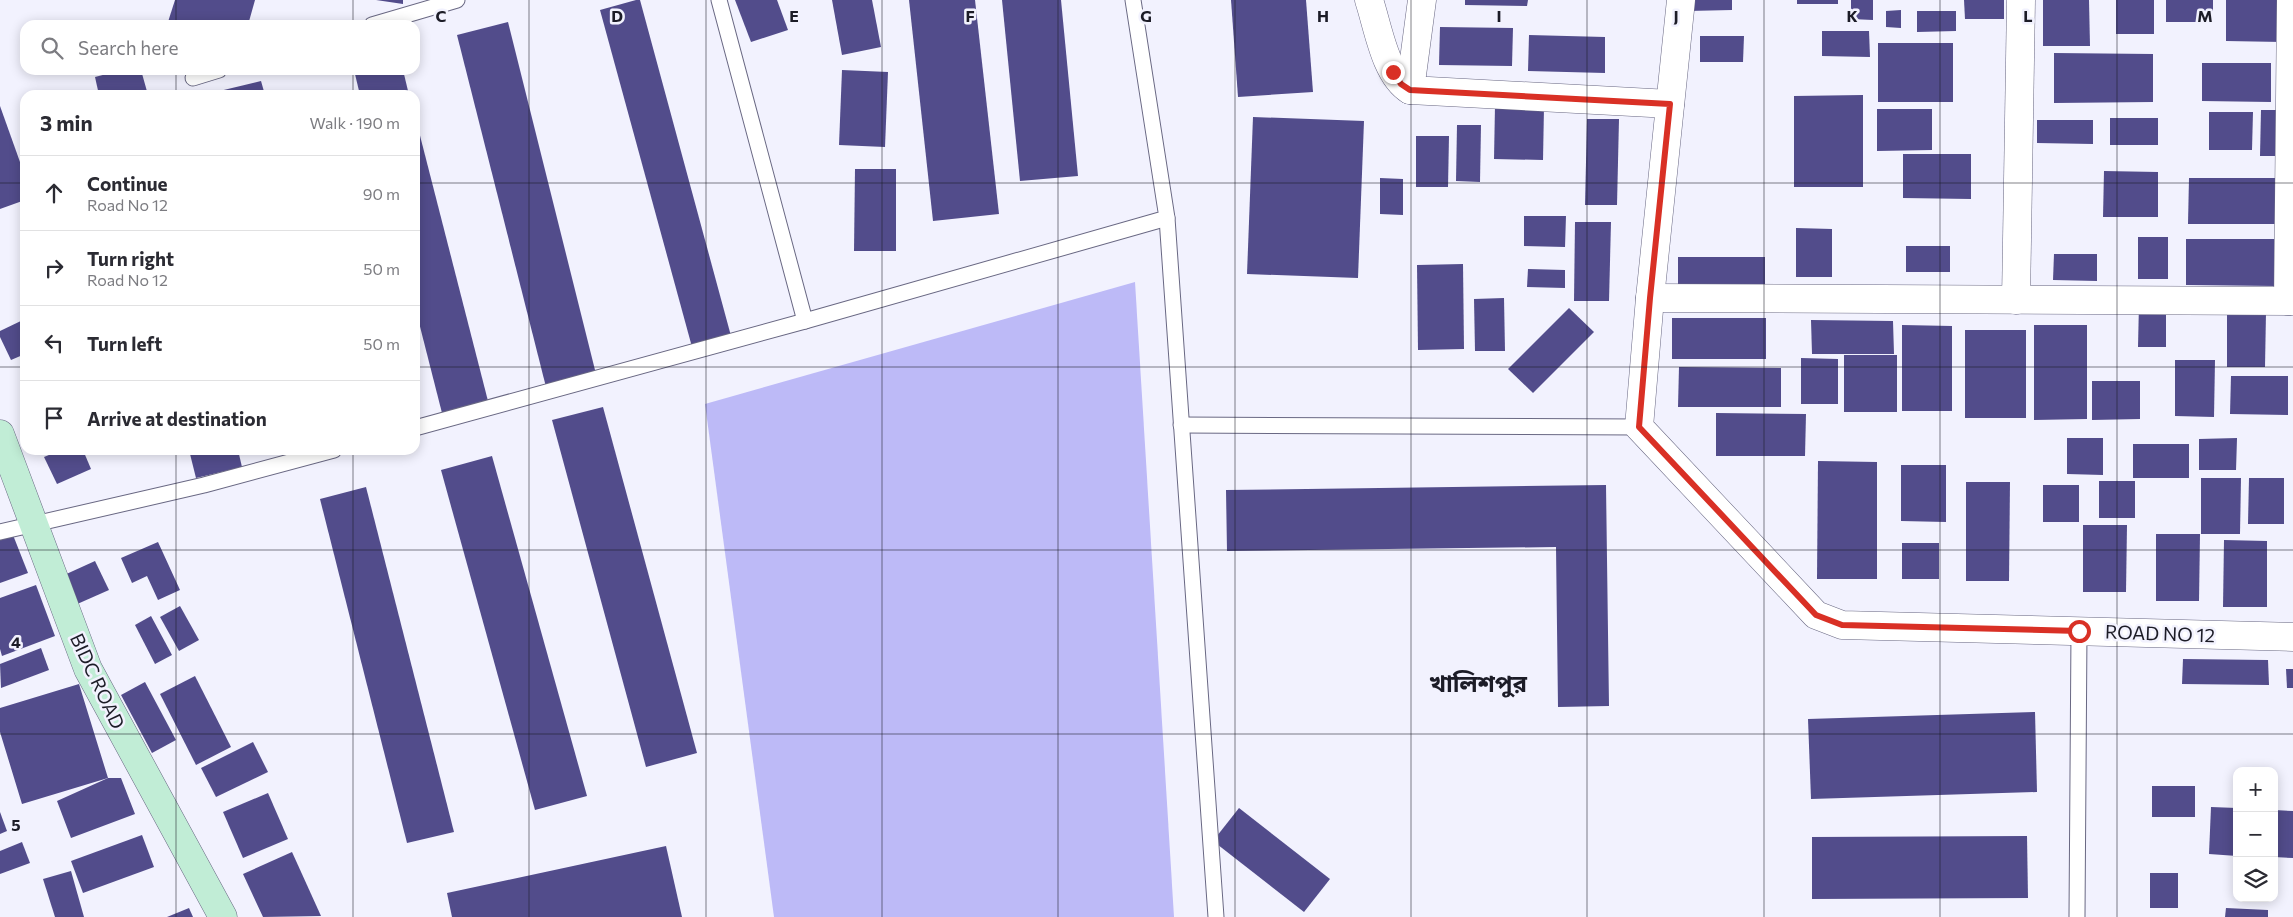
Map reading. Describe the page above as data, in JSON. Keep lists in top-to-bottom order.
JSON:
{
  "streets": {
    "main road": ["BIDC ROAD"],
    "street": ["ROAD NO 12"]
  },
  "districts": ["খালিশপুর"],
  "page": {
    "search": "Search here",
    "heading": ["3 min", "Walk · 190 m"],
    "list": [
      ["Continue", "Road No 12", "90 m"],
      ["Turn right", "Road No 12", "50 m"],
      ["Turn left", "50 m"],
      "Arrive at destination"
    ],
    "map_buttons": ["+", "−"]
  },
  "grid": {
    "columns": [
      "C",
      "D",
      "E",
      "F",
      "G",
      "H",
      "I",
      "J",
      "K",
      "L",
      "M"
    ],
    "rows": ["4", "5"]
  }
}
